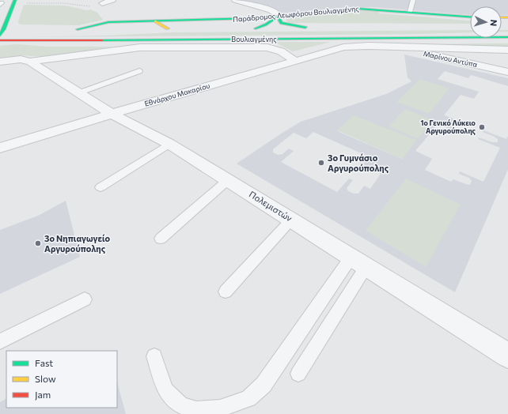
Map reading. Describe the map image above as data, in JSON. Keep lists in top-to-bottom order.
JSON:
{
  "streets": {
    "main road": ["Παράδρομος Λεωφόρου Βουλιαγμένης", "Βουλιαγμένης"],
    "street": ["Μαρίνου Αντύπα", "Εθνάρχου Μακαρίου", "Πολεμιστών"]
  },
  "crossings": [
    ["Παράδρομος Λεωφόρου Βουλιαγμένης", "Βουλιαγμένης"],
    ["Βουλιαγμένης", "Μαρίνου Αντύπα"],
    ["Βουλιαγμένης", "Εθνάρχου Μακαρίου"],
    ["Μαρίνου Αντύπα", "Εθνάρχου Μακαρίου"],
    ["Εθνάρχου Μακαρίου", "Πολεμιστών"]
  ],
  "places": ["1ο Γενικό Λύκειο Αργυρούπολης", "3ο Γυμνάσιο Αργυρούπολης", "3ο Νηπιαγωγείο Αργυρούπολης"],
  "legend": ["Fast", "Slow", "Jam"],
  "north": "right"
}
